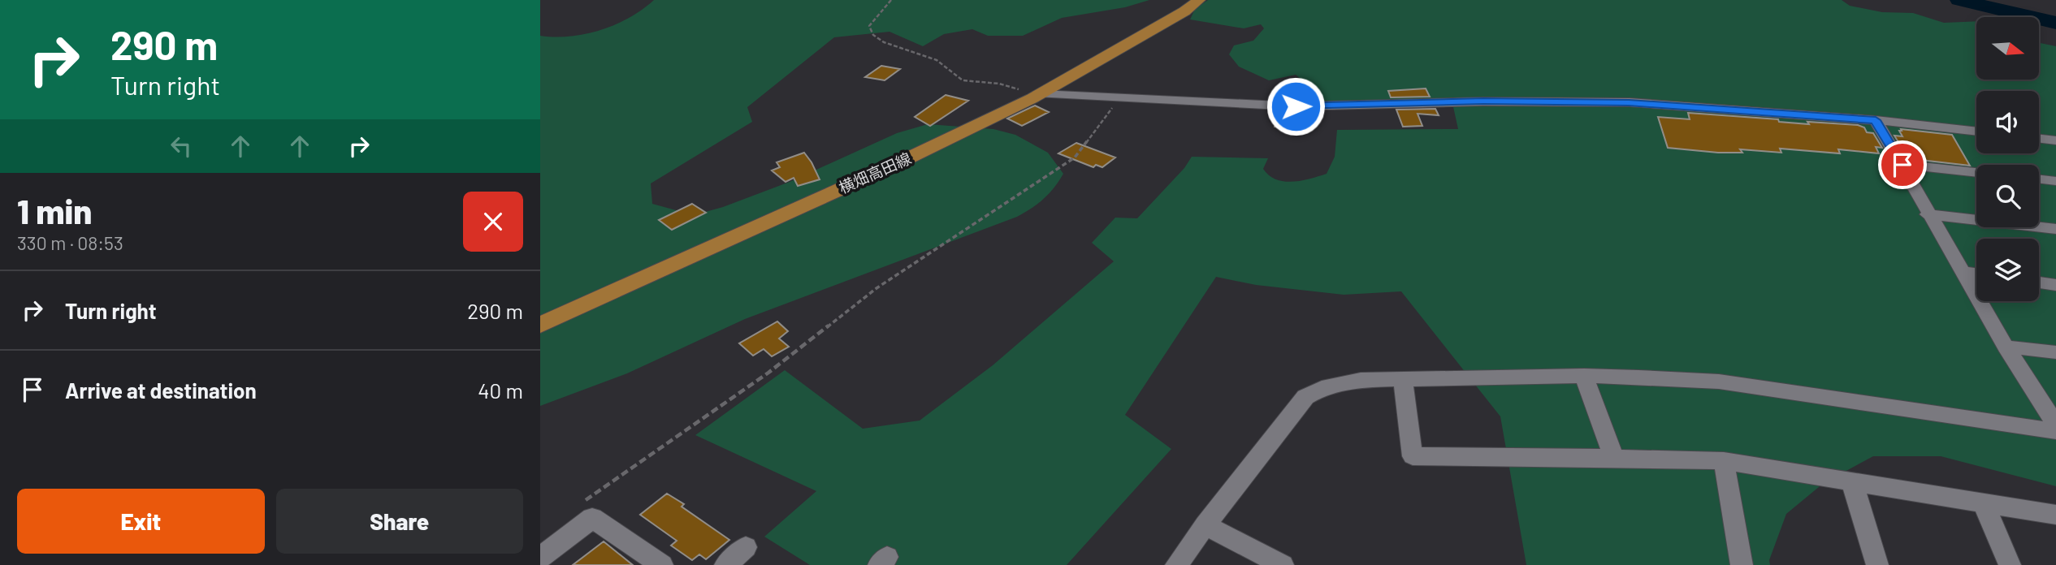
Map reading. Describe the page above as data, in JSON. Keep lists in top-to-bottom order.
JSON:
{
  "streets": {
    "main road": ["横畑高田線"]
  },
  "north": "right",
  "page": {
    "turn": ["290 m", "Turn right"],
    "heading": ["1 min", "330 m · 08:53"],
    "list": [
      {
        "name": "Turn right",
        "value": "290 m"
      },
      {
        "name": "Arrive at destination",
        "value": "40 m"
      }
    ],
    "buttons": ["Exit", "Share"]
  }
}
